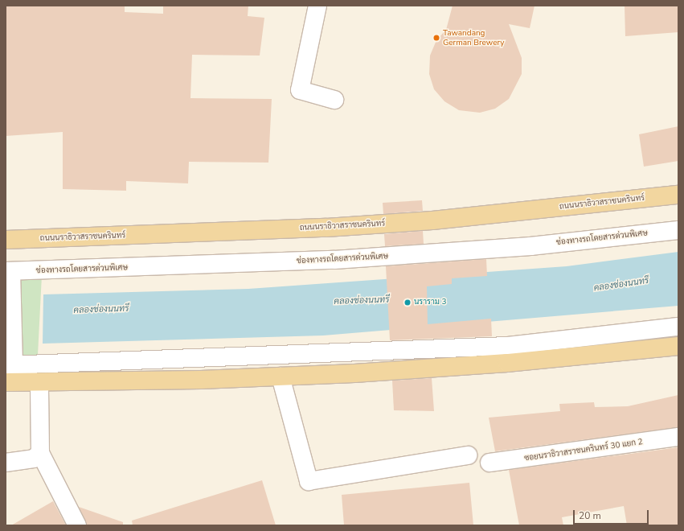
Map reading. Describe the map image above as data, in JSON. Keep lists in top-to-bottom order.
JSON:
{
  "streets": {
    "main road": ["ถนนนราธิวาสราชนครินทร์"],
    "street": ["ช่องทางรถโดยสารด่วนพิเศษ", "ซอยนราธิวาสราชนครินทร์ 30 แยก 2"]
  },
  "water": ["คลองช่องนนทรี"],
  "places": ["Tawandang German Brewery", "นราราม 3"],
  "scale_bar": "20 m"
}
